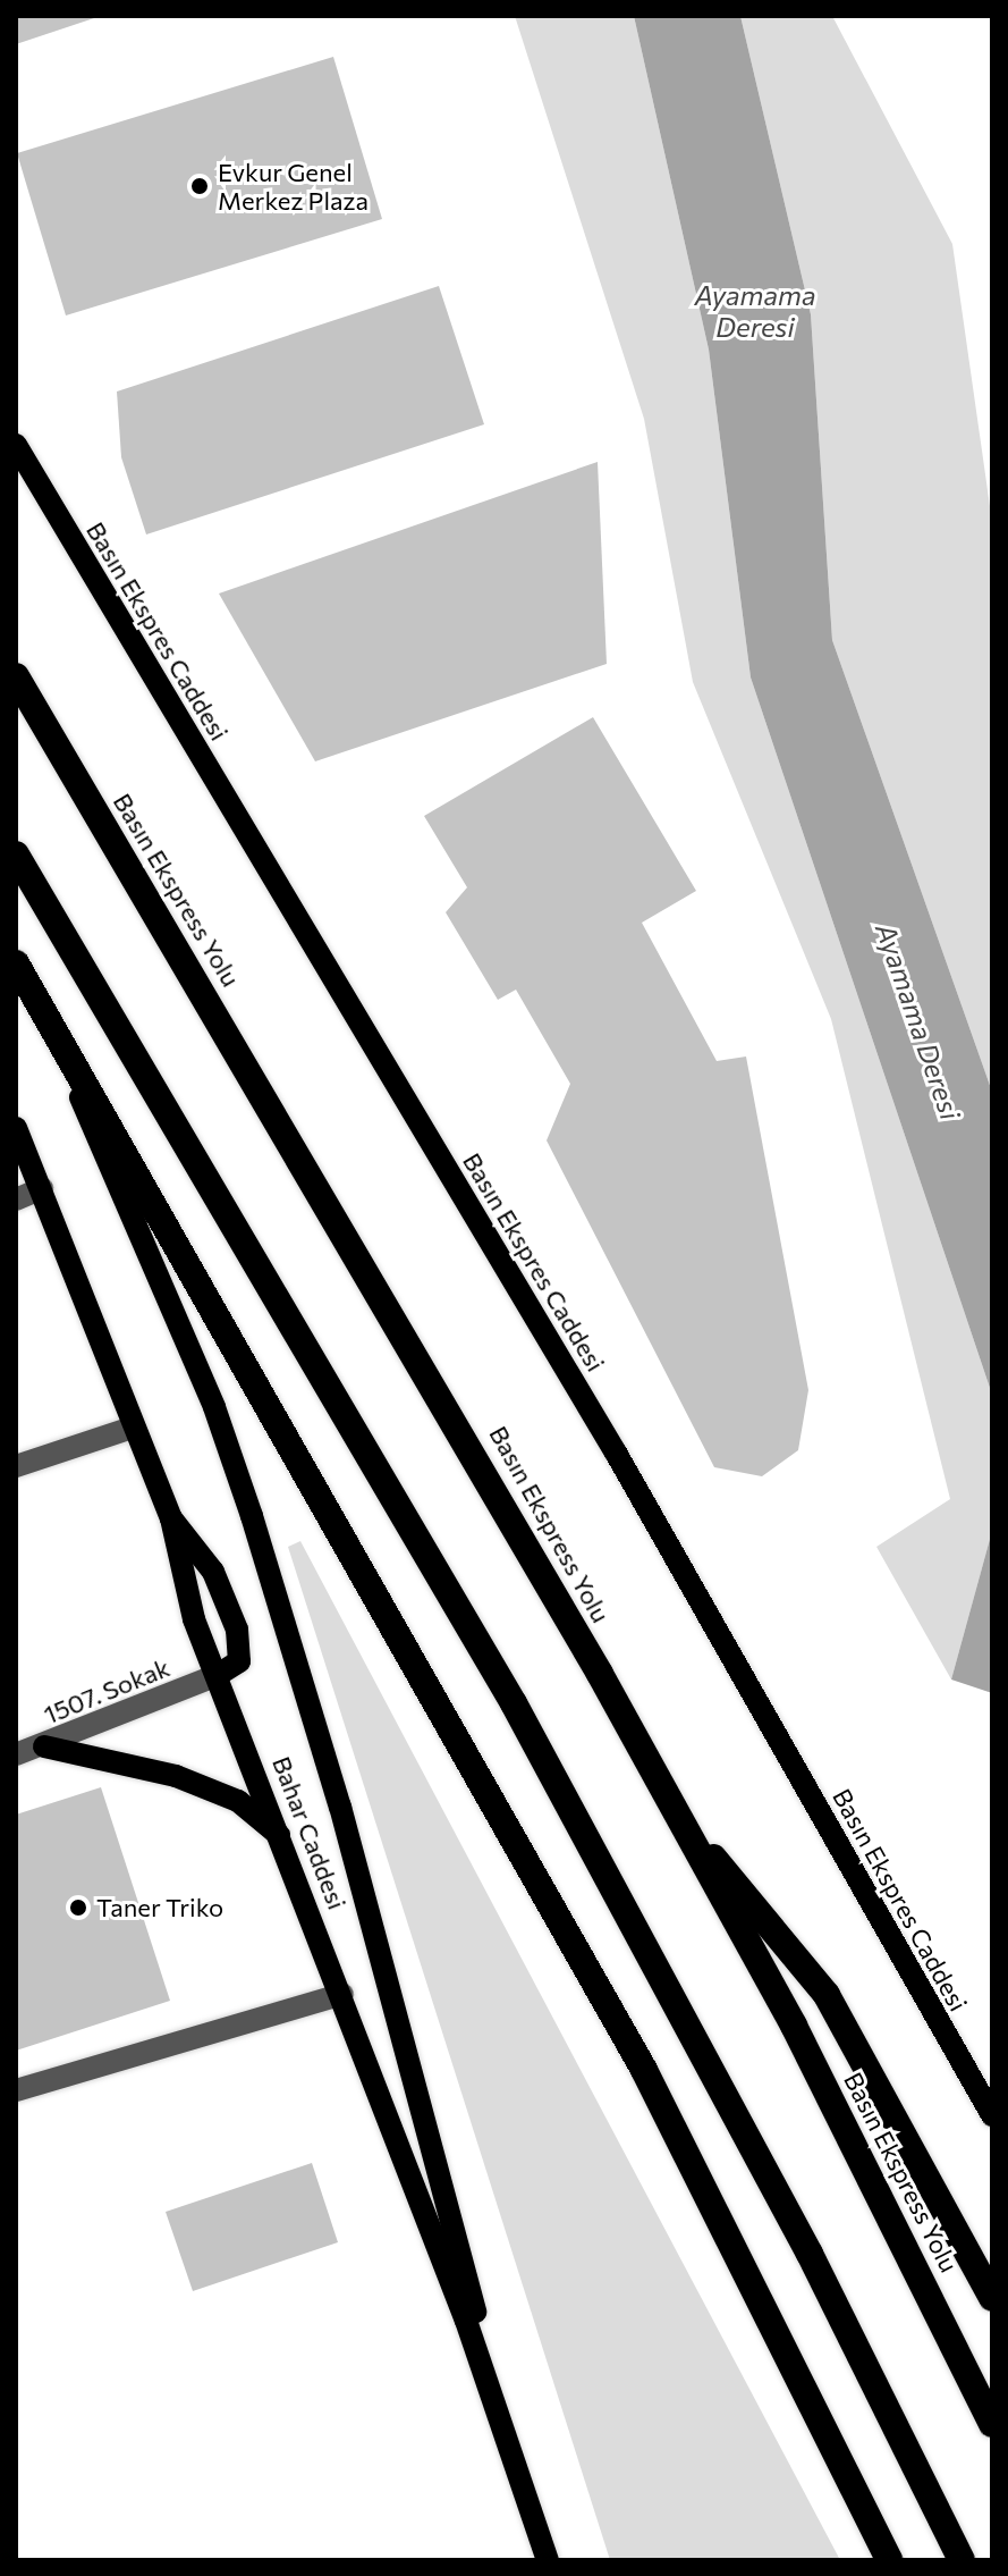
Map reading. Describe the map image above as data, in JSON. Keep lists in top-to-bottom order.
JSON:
{
  "streets": {
    "highway": ["Basın Ekspress Yolu"],
    "main road": ["Basın Ekspres Caddesi", "Bahar Caddesi"],
    "street": ["1507. Sokak"]
  },
  "crossings": [
    ["1507. Sokak", "Bahar Caddesi"]
  ],
  "water": ["Ayamama Deresi"],
  "places": ["Evkur Genel Merkez Plaza", "Taner Triko"]
}
